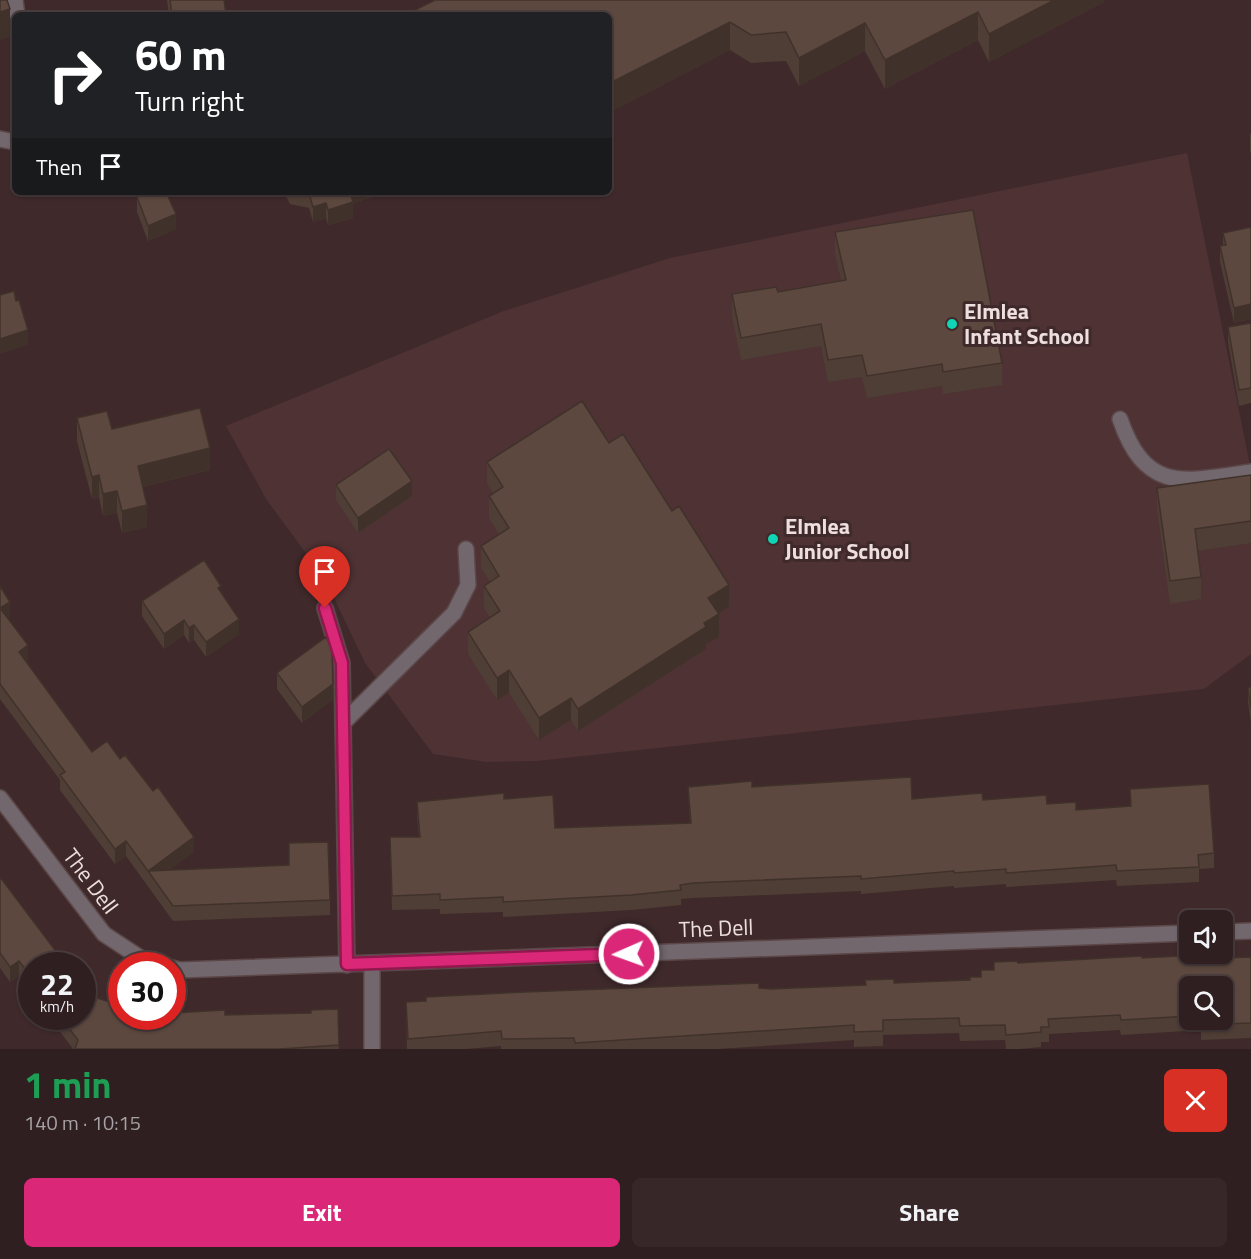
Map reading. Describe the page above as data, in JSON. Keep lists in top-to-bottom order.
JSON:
{
  "streets": {
    "street": ["The Dell"]
  },
  "places": ["Elmlea Infant School", "Elmlea Junior School"],
  "page": {
    "turn": ["60 m", "Turn right"],
    "then": "Then",
    "speed": "22 km/h",
    "limit": "30",
    "heading": ["1 min", "140 m · 10:15"],
    "buttons": ["Exit", "Share"]
  }
}
